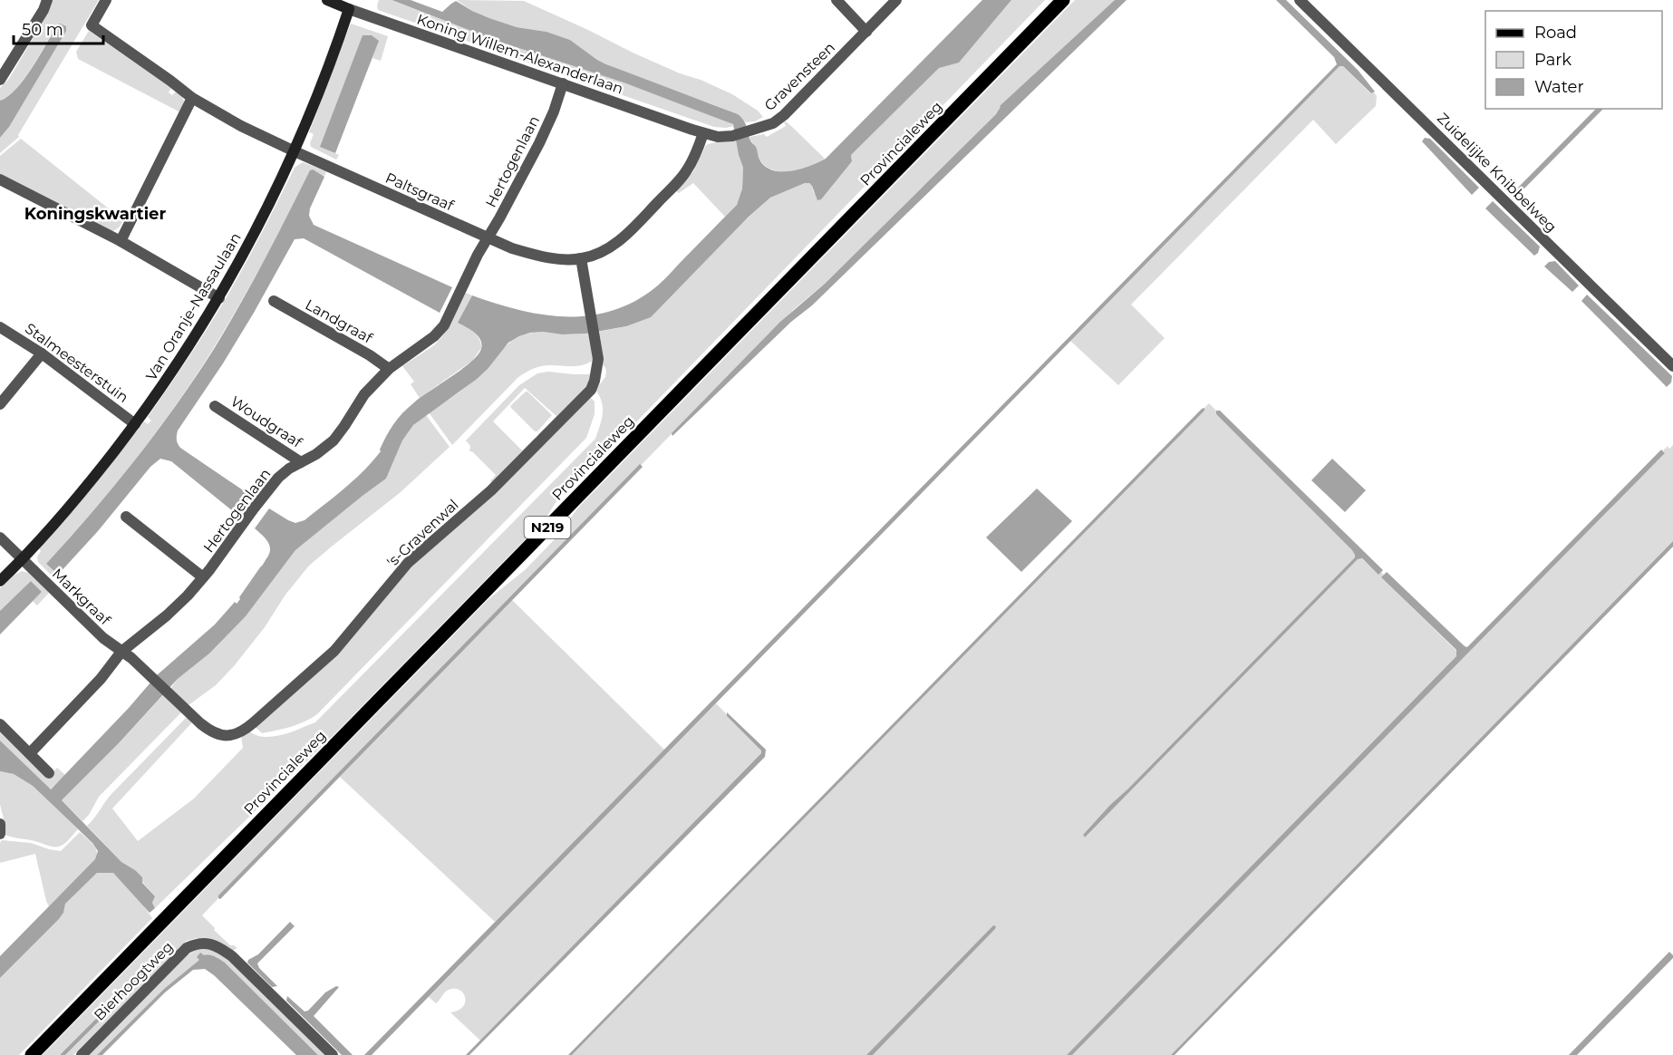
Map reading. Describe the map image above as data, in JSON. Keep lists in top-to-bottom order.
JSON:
{
  "streets": {
    "main road": ["Provincialeweg", "N219"],
    "street": [
      "Koning Willem-Alexanderlaan",
      "Gravensteen",
      "Hertogenlaan",
      "Zuidelijke Knibbelweg",
      "Paltsgraaf",
      "Van Oranje-Nassaulaan",
      "Landgraaf",
      "Stalmeesterstuin",
      "Woudgraaf",
      "'s-Gravenwal",
      "Markgraaf",
      "Bierhoogtweg"
    ]
  },
  "crossings": [
    ["Koning Willem-Alexanderlaan", "Gravensteen"],
    ["Koning Willem-Alexanderlaan", "Hertogenlaan"],
    ["Koning Willem-Alexanderlaan", "Paltsgraaf"],
    ["Koning Willem-Alexanderlaan", "Van Oranje-Nassaulaan"],
    ["Gravensteen", "Paltsgraaf"],
    ["Hertogenlaan", "Paltsgraaf"],
    ["Hertogenlaan", "Landgraaf"],
    ["Hertogenlaan", "Woudgraaf"],
    ["Hertogenlaan", "'s-Gravenwal"],
    ["Hertogenlaan", "Markgraaf"],
    ["Paltsgraaf", "Van Oranje-Nassaulaan"],
    ["Paltsgraaf", "'s-Gravenwal"],
    ["Van Oranje-Nassaulaan", "Stalmeesterstuin"],
    ["Van Oranje-Nassaulaan", "Markgraaf"],
    ["'s-Gravenwal", "Markgraaf"]
  ],
  "districts": ["Koningskwartier"],
  "legend": ["Road", "Park", "Water"],
  "scale_bar": "50 m"
}
